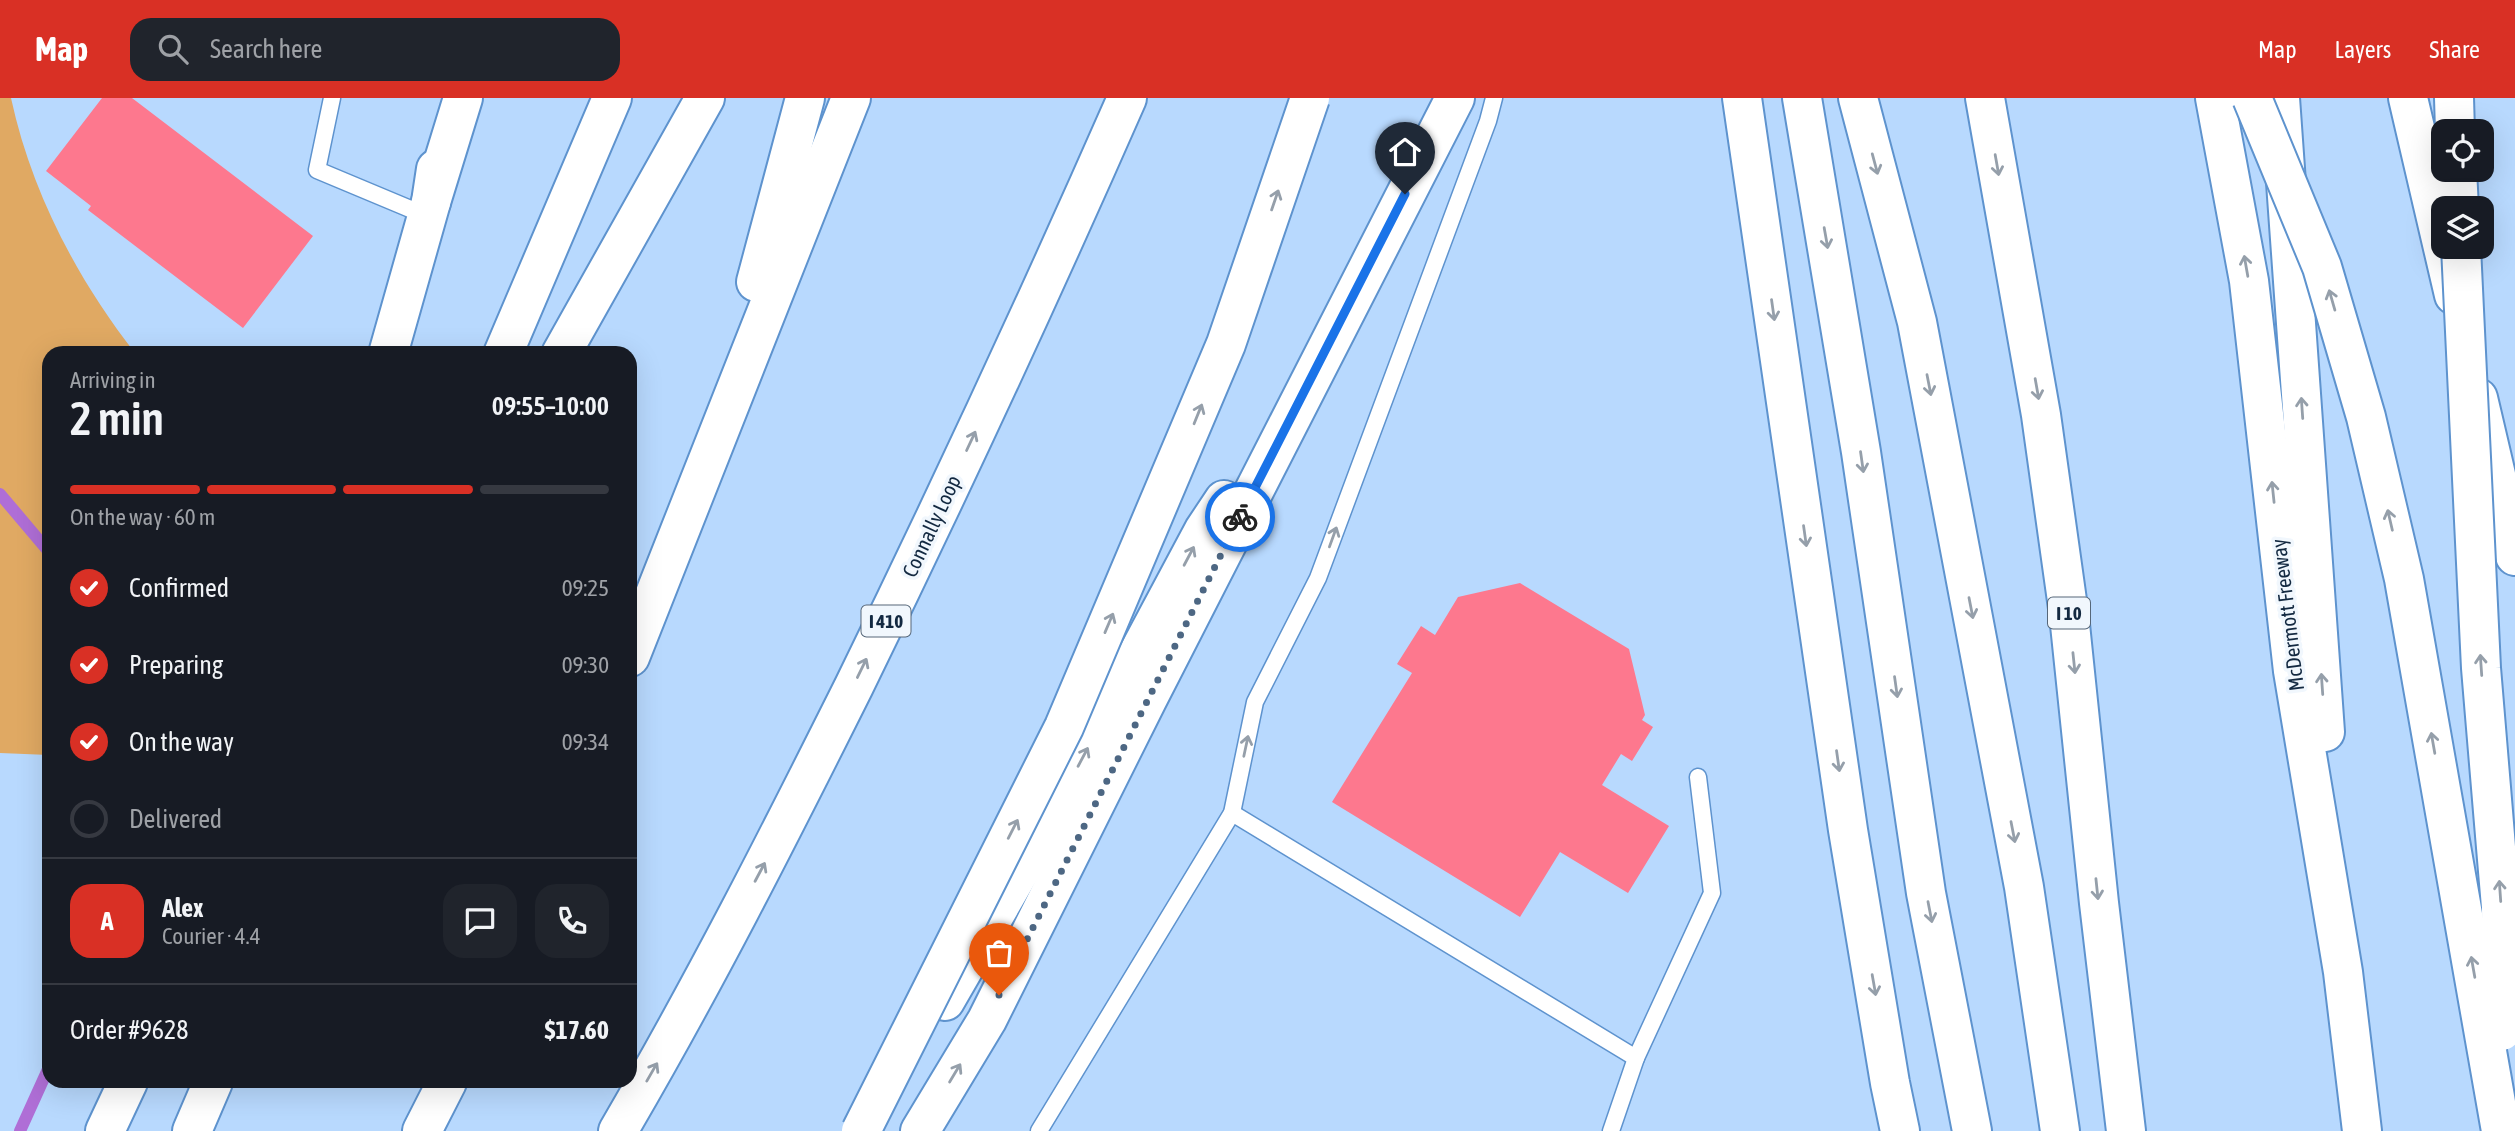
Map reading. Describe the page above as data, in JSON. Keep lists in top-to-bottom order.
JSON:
{
  "streets": {
    "main road": [
      "Connally Loop",
      "I 10",
      "McDermott Freeway",
      "I 410"
    ]
  },
  "page": {
    "header": "Map",
    "search": "Search here",
    "nav": ["Map", "Layers", "Share"],
    "heading": ["2 min", "Arriving in", "09:55–10:00"],
    "panel": [
      "Alex",
      "Courier · 4.4",
      "Order #9628",
      "$17.60"
    ],
    "bar": "On the way · 60 m",
    "list": [
      ["Confirmed", "09:25"],
      ["Preparing", "09:30"],
      ["On the way", "09:34"],
      "Delivered"
    ],
    "round": "A"
  }
}
